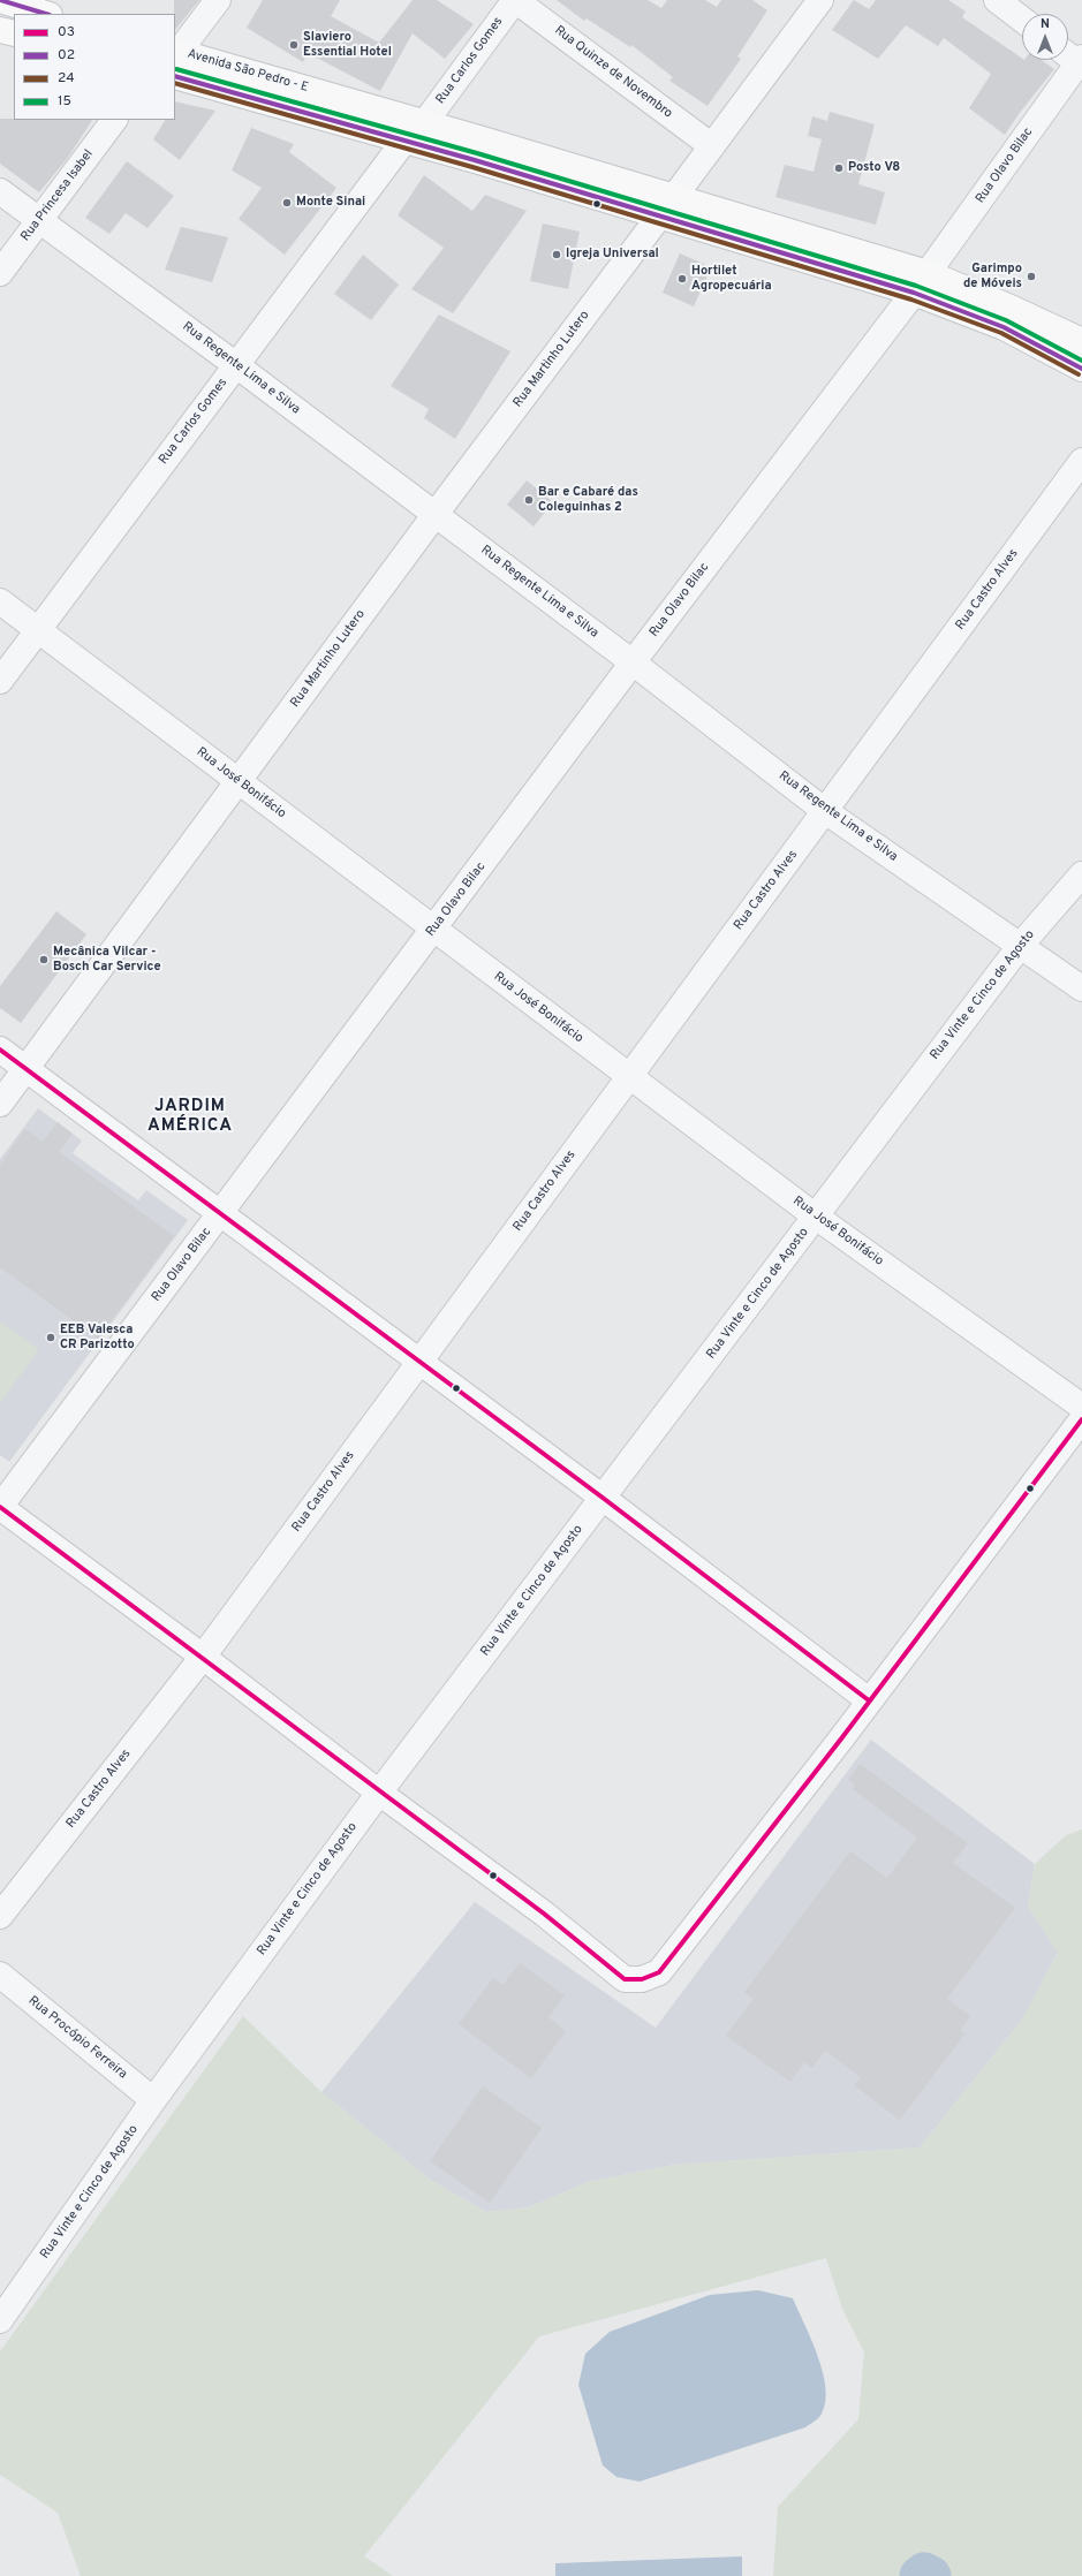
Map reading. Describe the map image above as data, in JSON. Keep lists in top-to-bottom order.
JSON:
{
  "streets": {
    "main road": ["Avenida São Pedro - E"],
    "street": [
      "Rua Carlos Gomes",
      "Rua Quinze de Novembro",
      "Rua Olavo Bilac",
      "Rua Princesa Isabel",
      "Rua Martinho Lutero",
      "Rua Regente Lima e Silva",
      "Rua Castro Alves",
      "Rua José Bonifácio",
      "Rua Vinte e Cinco de Agosto",
      "Rua Procópio Ferreira"
    ]
  },
  "crossings": [
    ["Rua Carlos Gomes", "Avenida São Pedro - E"],
    ["Rua Carlos Gomes", "Rua Quinze de Novembro"],
    ["Rua Carlos Gomes", "Rua Regente Lima e Silva"],
    ["Rua Carlos Gomes", "Rua José Bonifácio"],
    ["Avenida São Pedro - E", "Rua Olavo Bilac"],
    ["Avenida São Pedro - E", "Rua Martinho Lutero"],
    ["Rua Quinze de Novembro", "Rua Martinho Lutero"],
    ["Rua Olavo Bilac", "Rua Regente Lima e Silva"],
    ["Rua Olavo Bilac", "Rua José Bonifácio"],
    ["Rua Princesa Isabel", "Rua Regente Lima e Silva"],
    ["Rua Martinho Lutero", "Rua Regente Lima e Silva"],
    ["Rua Martinho Lutero", "Rua José Bonifácio"],
    ["Rua Regente Lima e Silva", "Rua Castro Alves"],
    ["Rua Regente Lima e Silva", "Rua Vinte e Cinco de Agosto"],
    ["Rua Castro Alves", "Rua José Bonifácio"],
    ["Rua José Bonifácio", "Rua Vinte e Cinco de Agosto"],
    ["Rua Vinte e Cinco de Agosto", "Rua Procópio Ferreira"]
  ],
  "districts": ["JARDIM AMÉRICA"],
  "places": [
    "Slaviero Essential Hotel",
    "Posto V8",
    "Monte Sinai",
    "Igreja Universal",
    "Garimpo de Móveis",
    "Hortilet Agropecuária",
    "Bar e Cabaré das Coleguinhas 2",
    "Mecânica Vilcar - Bosch Car Service",
    "EEB Valesca CR Parizotto"
  ],
  "lines": [
    "transit line 02",
    "transit line 15",
    "transit line 24",
    "transit line 03"
  ],
  "legend": [
    "03",
    "02",
    "24",
    "15"
  ],
  "north": "top"
}
